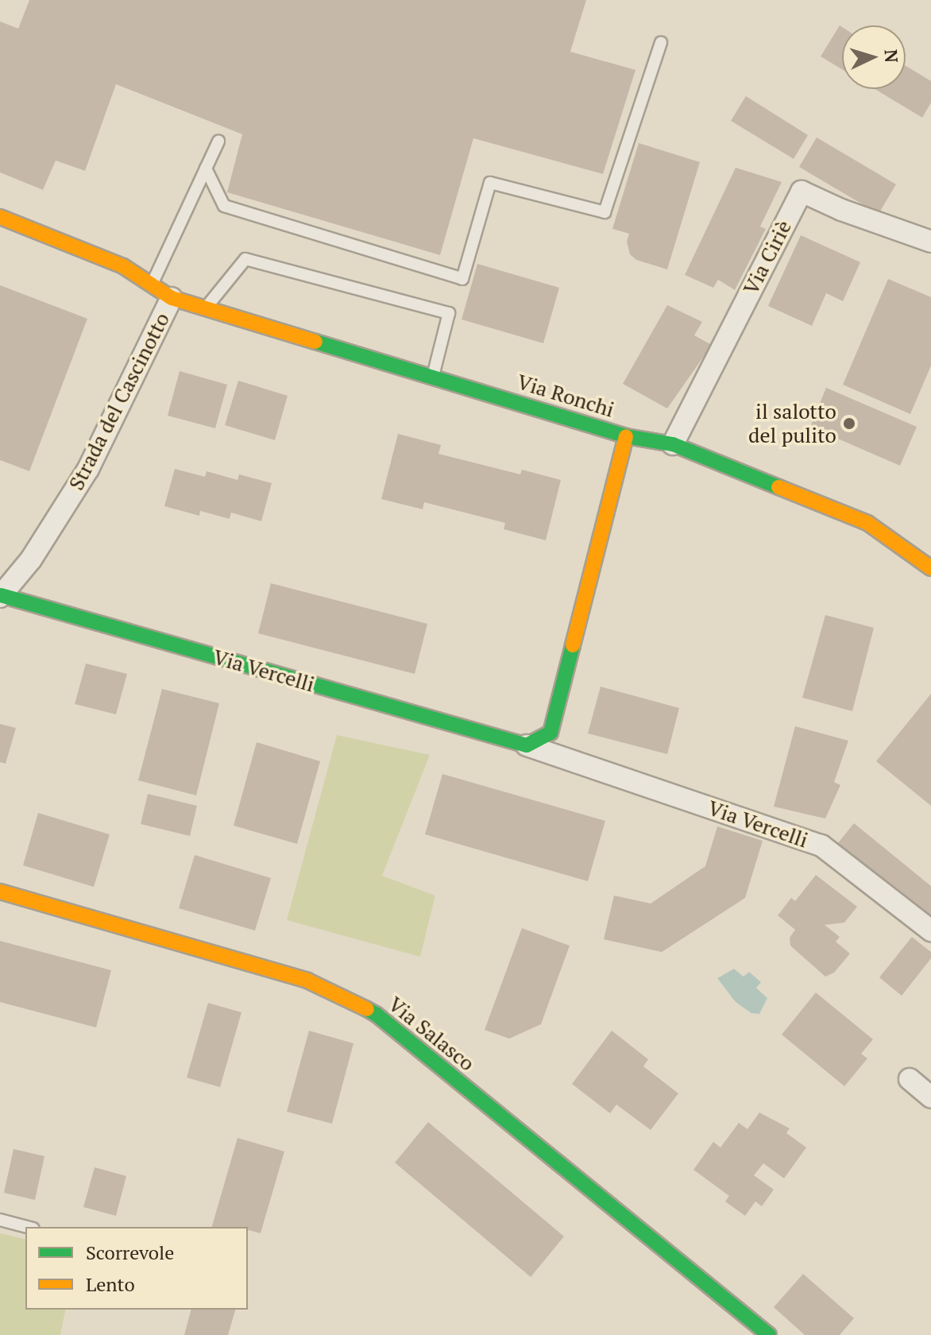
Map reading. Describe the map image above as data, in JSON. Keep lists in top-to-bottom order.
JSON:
{
  "streets": {
    "street": [
      "Via Ciriè",
      "Via Ronchi",
      "Strada del Cascinotto",
      "Via Vercelli",
      "Via Salasco"
    ]
  },
  "crossings": [
    ["Via Ciriè", "Via Ronchi"],
    ["Via Ronchi", "Strada del Cascinotto"],
    ["Strada del Cascinotto", "Via Vercelli"]
  ],
  "places": ["il salotto del pulito"],
  "legend": ["Scorrevole", "Lento"],
  "north": "right"
}
